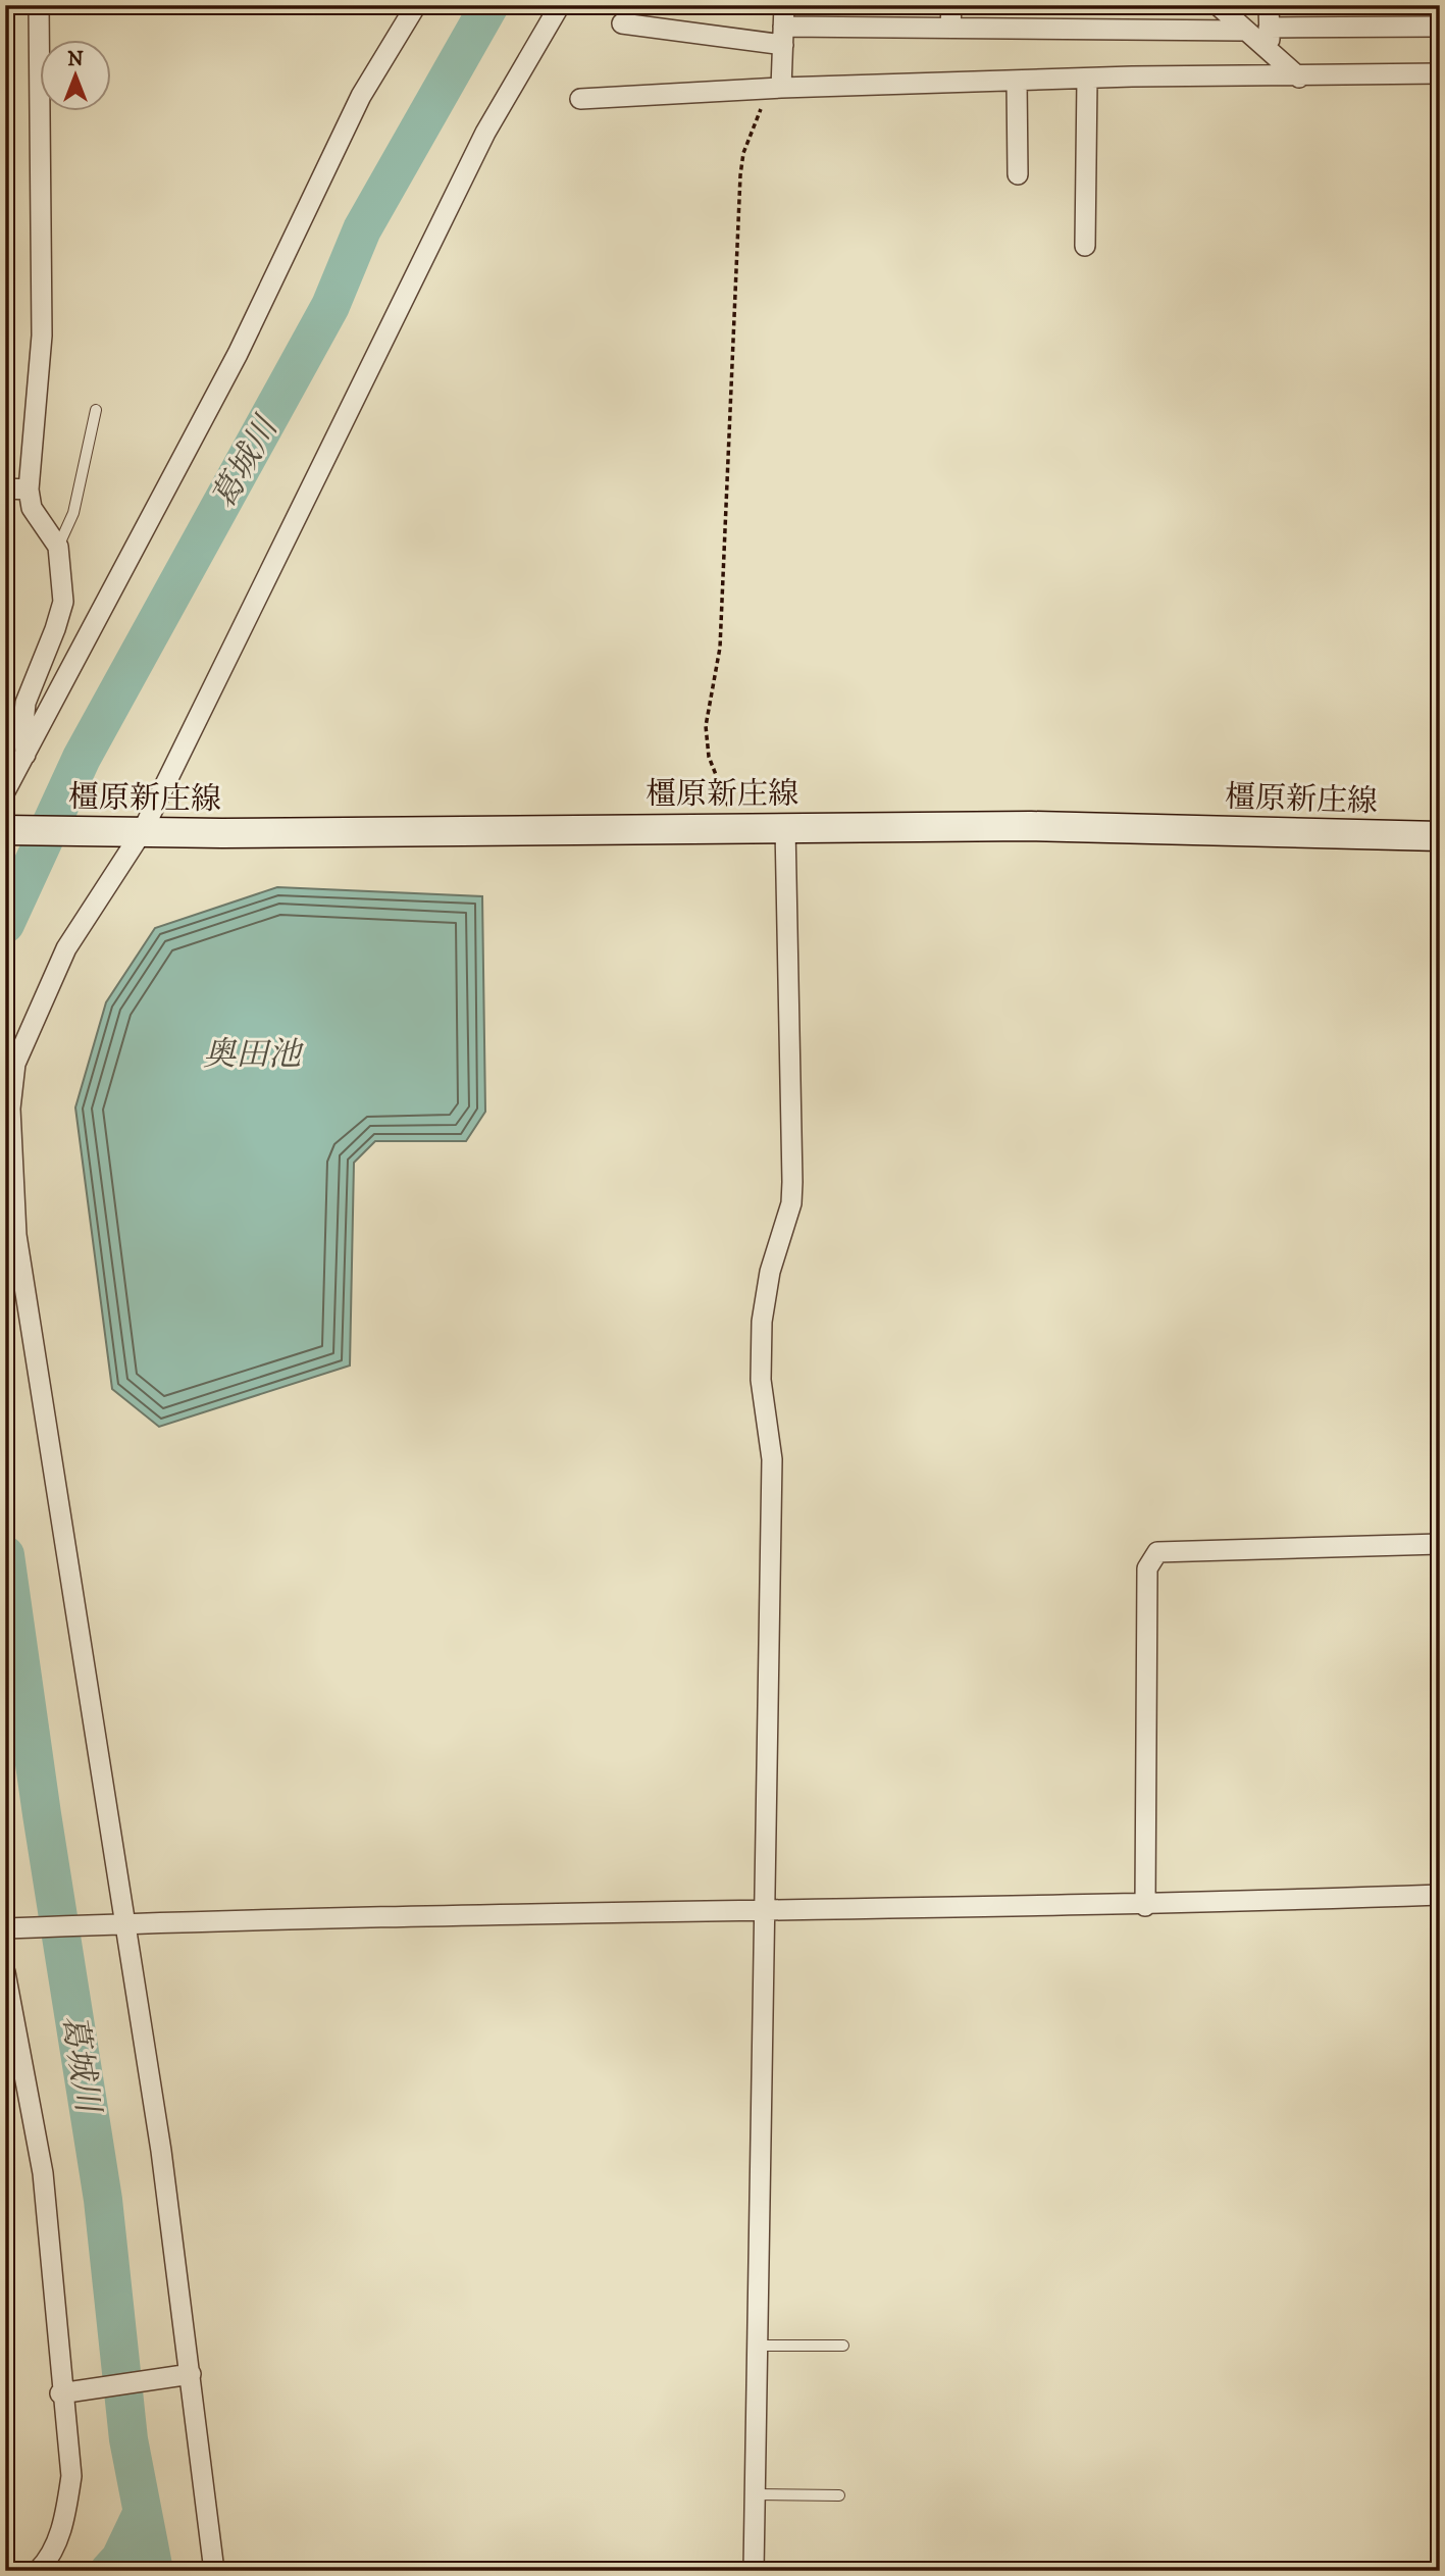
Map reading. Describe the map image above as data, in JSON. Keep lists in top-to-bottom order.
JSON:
{
  "streets": {
    "main road": ["橿原新庄線"]
  },
  "water": ["葛城川", "奥田池"],
  "north": "top"
}
